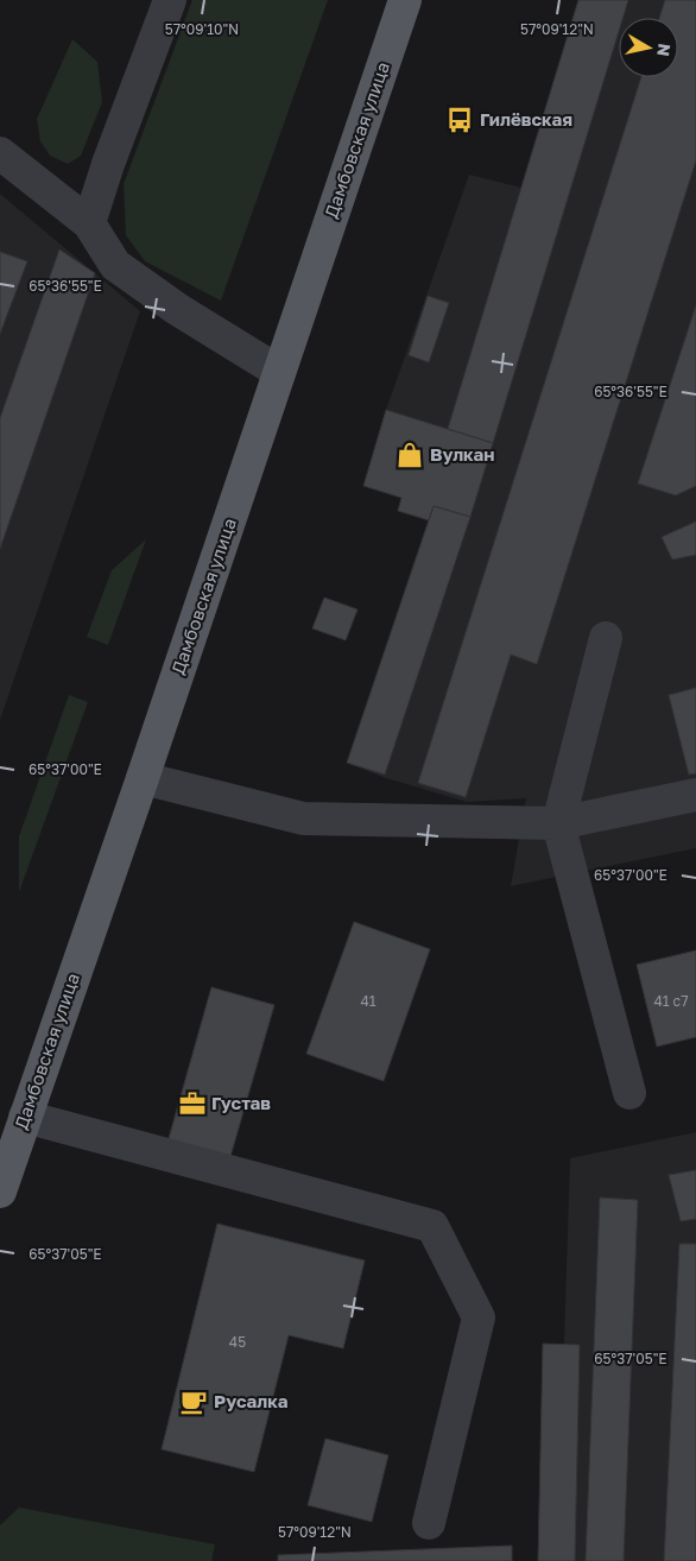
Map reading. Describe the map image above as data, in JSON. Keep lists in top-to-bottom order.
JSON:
{
  "streets": {
    "main road": ["Дамбовская улица"]
  },
  "places": {
    "bus stop": ["Гилёвская"],
    "shop": ["Вулкан"],
    "office": ["Густав"],
    "cafe": ["Русалка"]
  },
  "house_numbers": ["41", "41 с7", "45"],
  "north": "right",
  "coordinates": [
    "57°09'12\"N",
    "57°09'10\"N",
    "65°36'55\"E",
    "65°37'00\"E",
    "65°37'05\"E"
  ]
}
